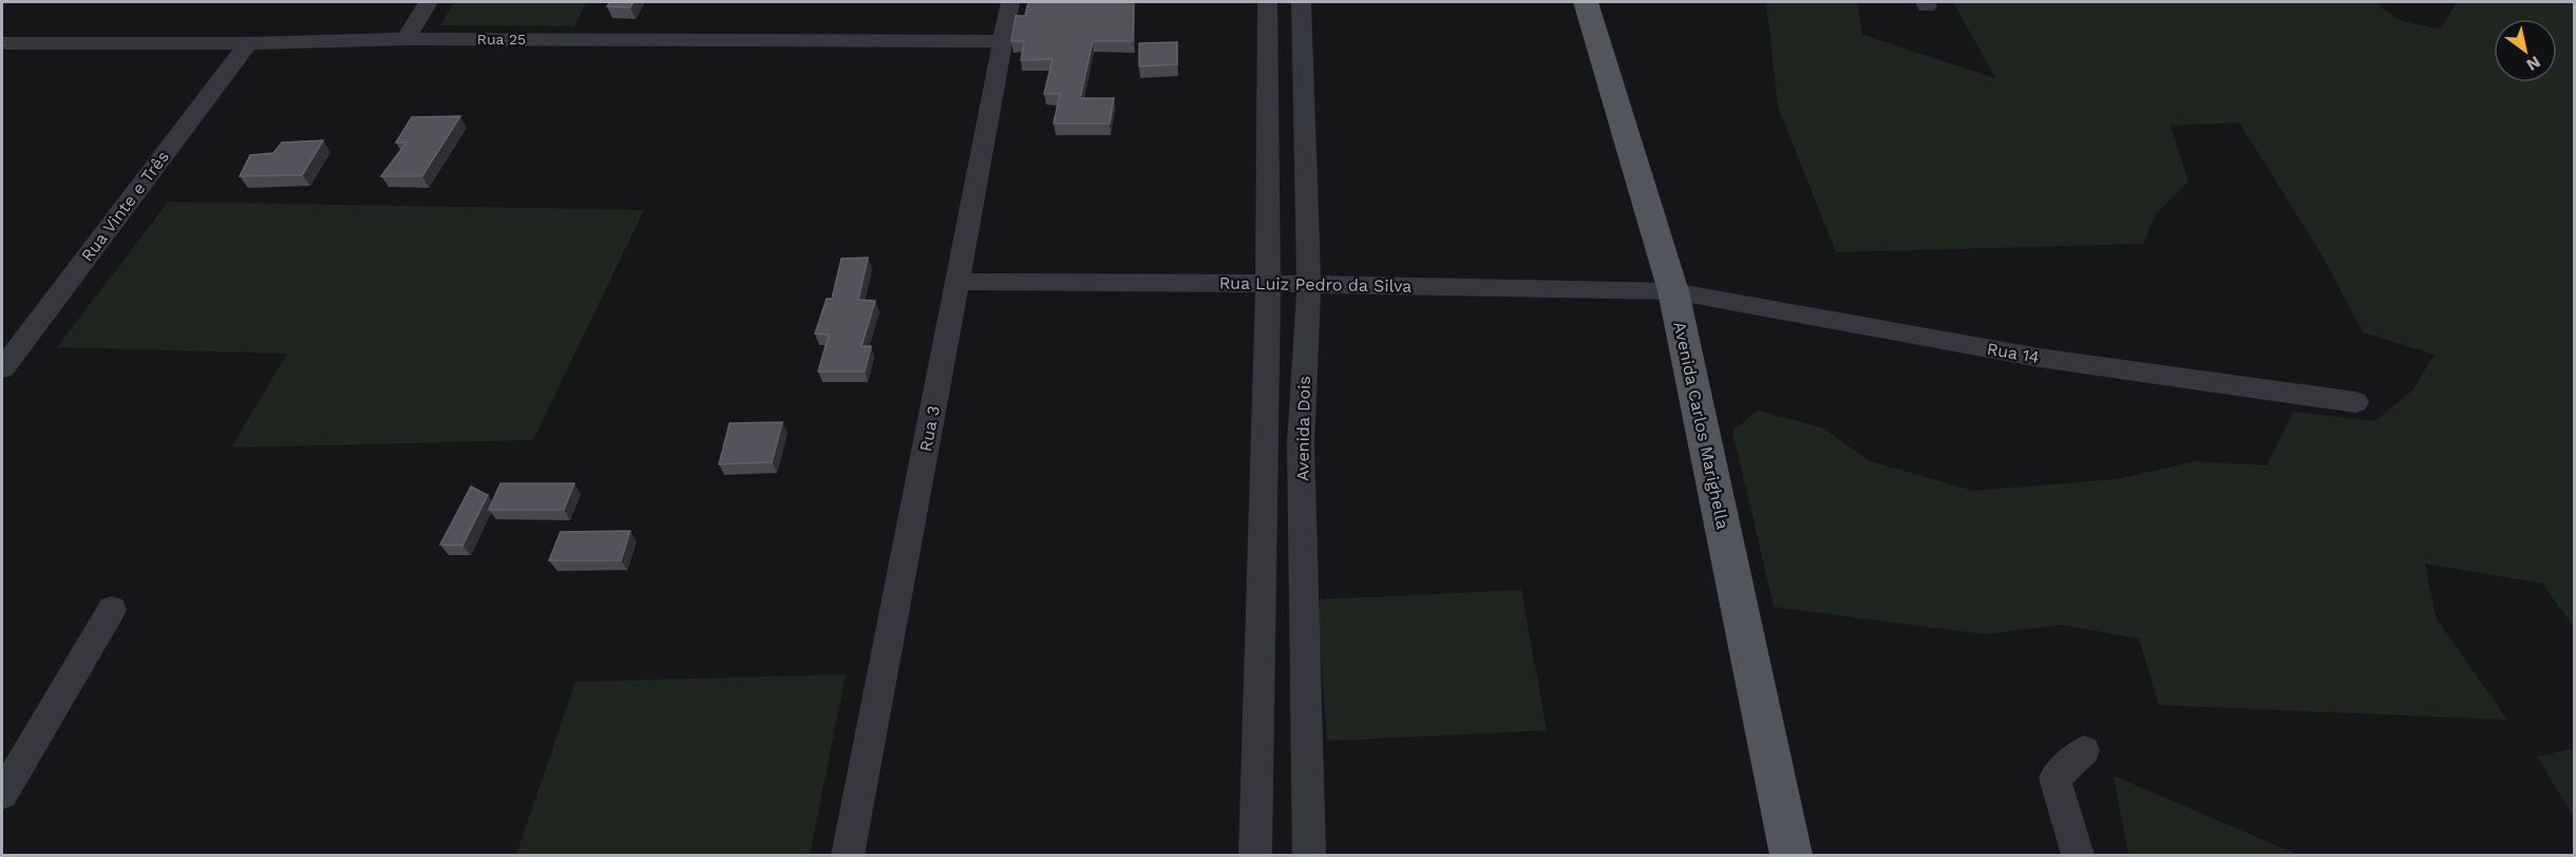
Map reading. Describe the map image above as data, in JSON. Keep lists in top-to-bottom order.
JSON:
{
  "streets": {
    "main road": ["Avenida Carlos Marighella"],
    "street": [
      "Rua 25",
      "Rua Vinte e Três",
      "Rua Luiz Pedro da Silva",
      "Rua 14",
      "Rua 3",
      "Avenida Dois"
    ]
  },
  "crossings": [
    ["Rua 25", "Rua Vinte e Três"],
    ["Rua 25", "Rua 3"],
    ["Rua Luiz Pedro da Silva", "Rua 14"],
    ["Rua Luiz Pedro da Silva", "Avenida Carlos Marighella"],
    ["Rua Luiz Pedro da Silva", "Rua 3"],
    ["Rua Luiz Pedro da Silva", "Avenida Dois"],
    ["Rua 14", "Avenida Carlos Marighella"]
  ],
  "north": "bottom right"
}
